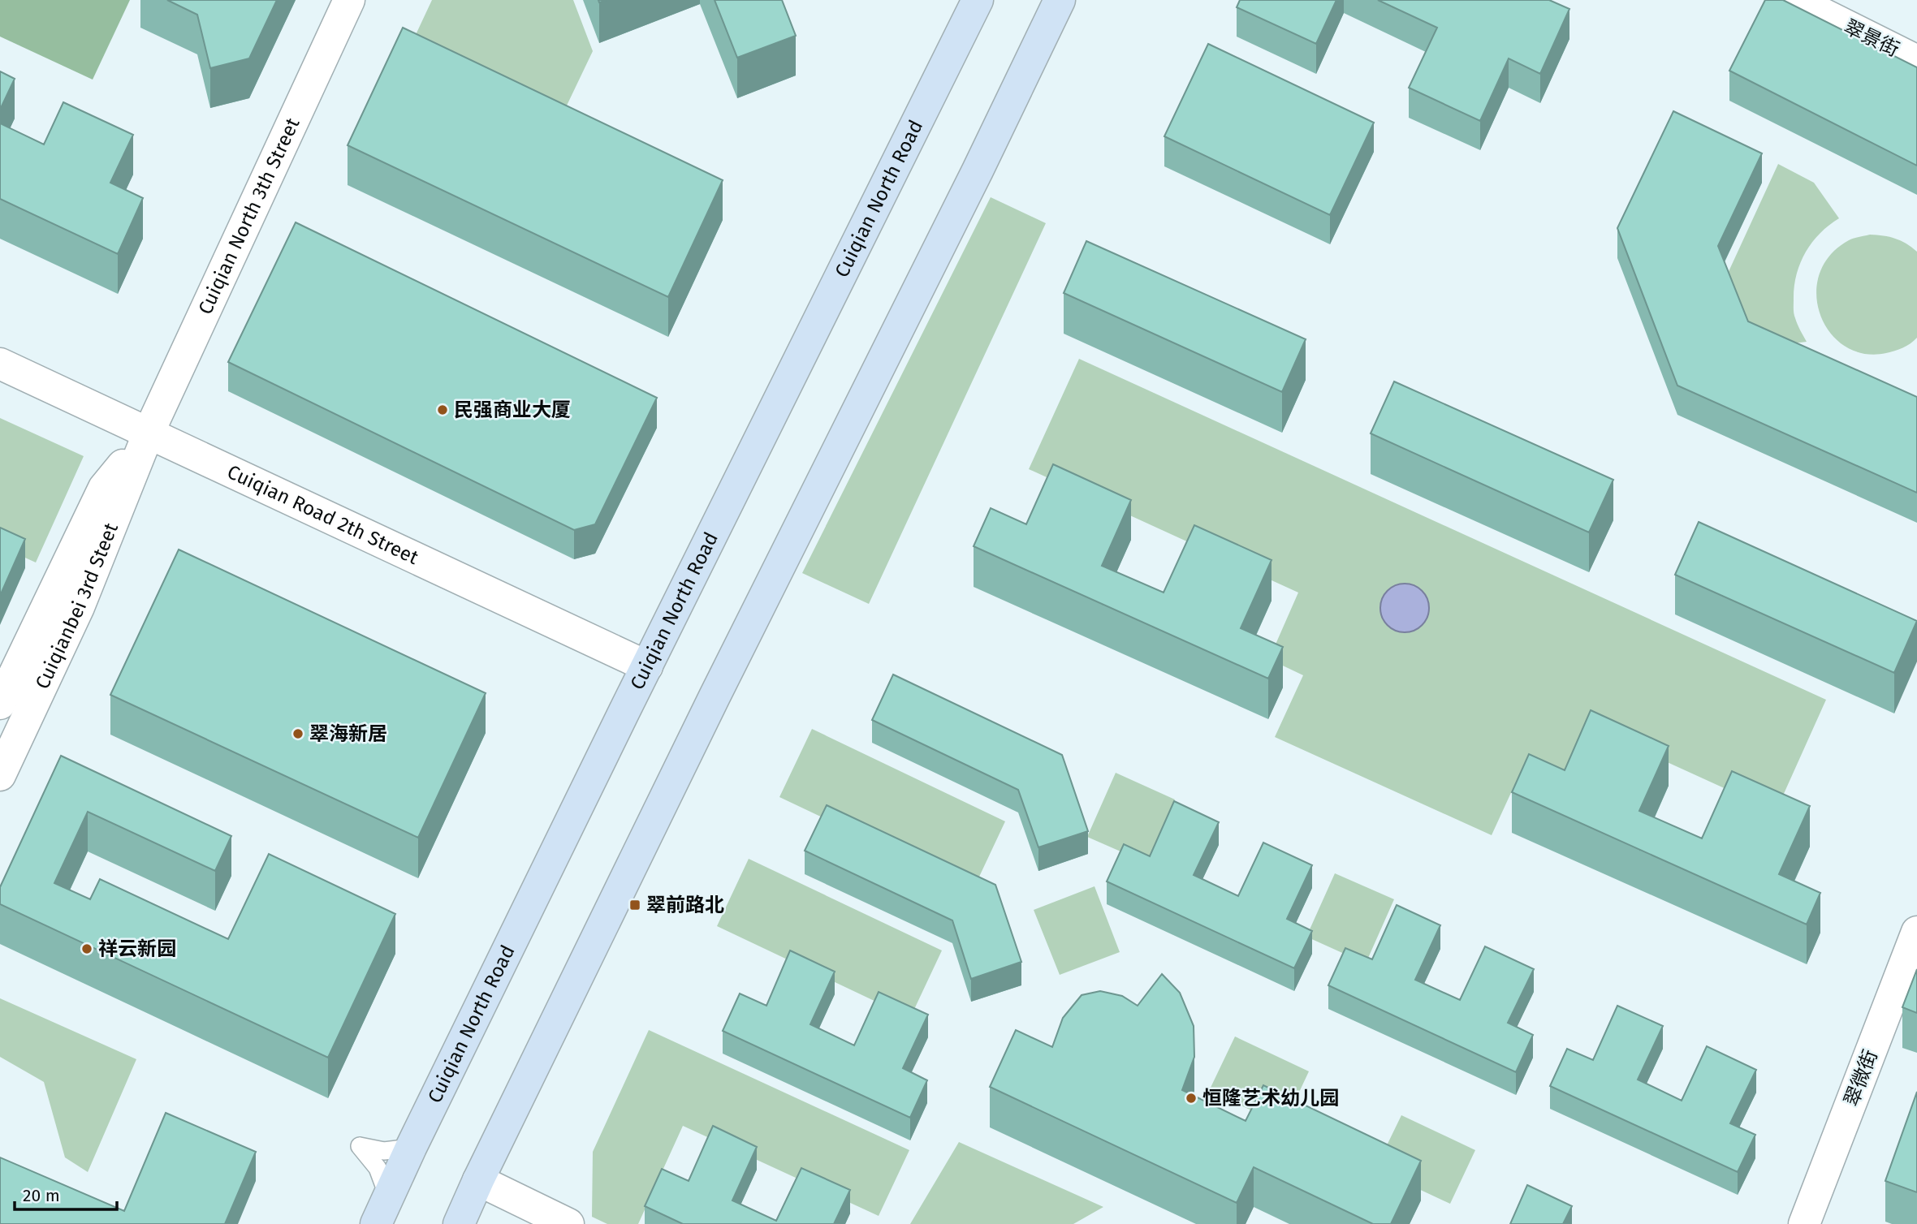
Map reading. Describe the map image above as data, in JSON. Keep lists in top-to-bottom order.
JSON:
{
  "streets": {
    "main road": ["Cuiqian North Road"],
    "street": [
      "翠景街",
      "Cuiqian North 3th Street",
      "Cuiqian Road 2th Street",
      "Cuiqianbei 3rd Steet",
      "翠微街"
    ]
  },
  "crossings": [
    ["Cuiqian North Road", "Cuiqian Road 2th Street"],
    ["Cuiqian North 3th Street", "Cuiqian Road 2th Street"],
    ["Cuiqian North 3th Street", "Cuiqianbei 3rd Steet"],
    ["Cuiqian Road 2th Street", "Cuiqianbei 3rd Steet"]
  ],
  "places": {
    "other": [
      "民强商业大厦",
      "翠海新居",
      "祥云新园",
      "恒隆艺术幼儿园"
    ],
    "transit": ["翠前路北"]
  },
  "scale_bar": "20 m"
}
